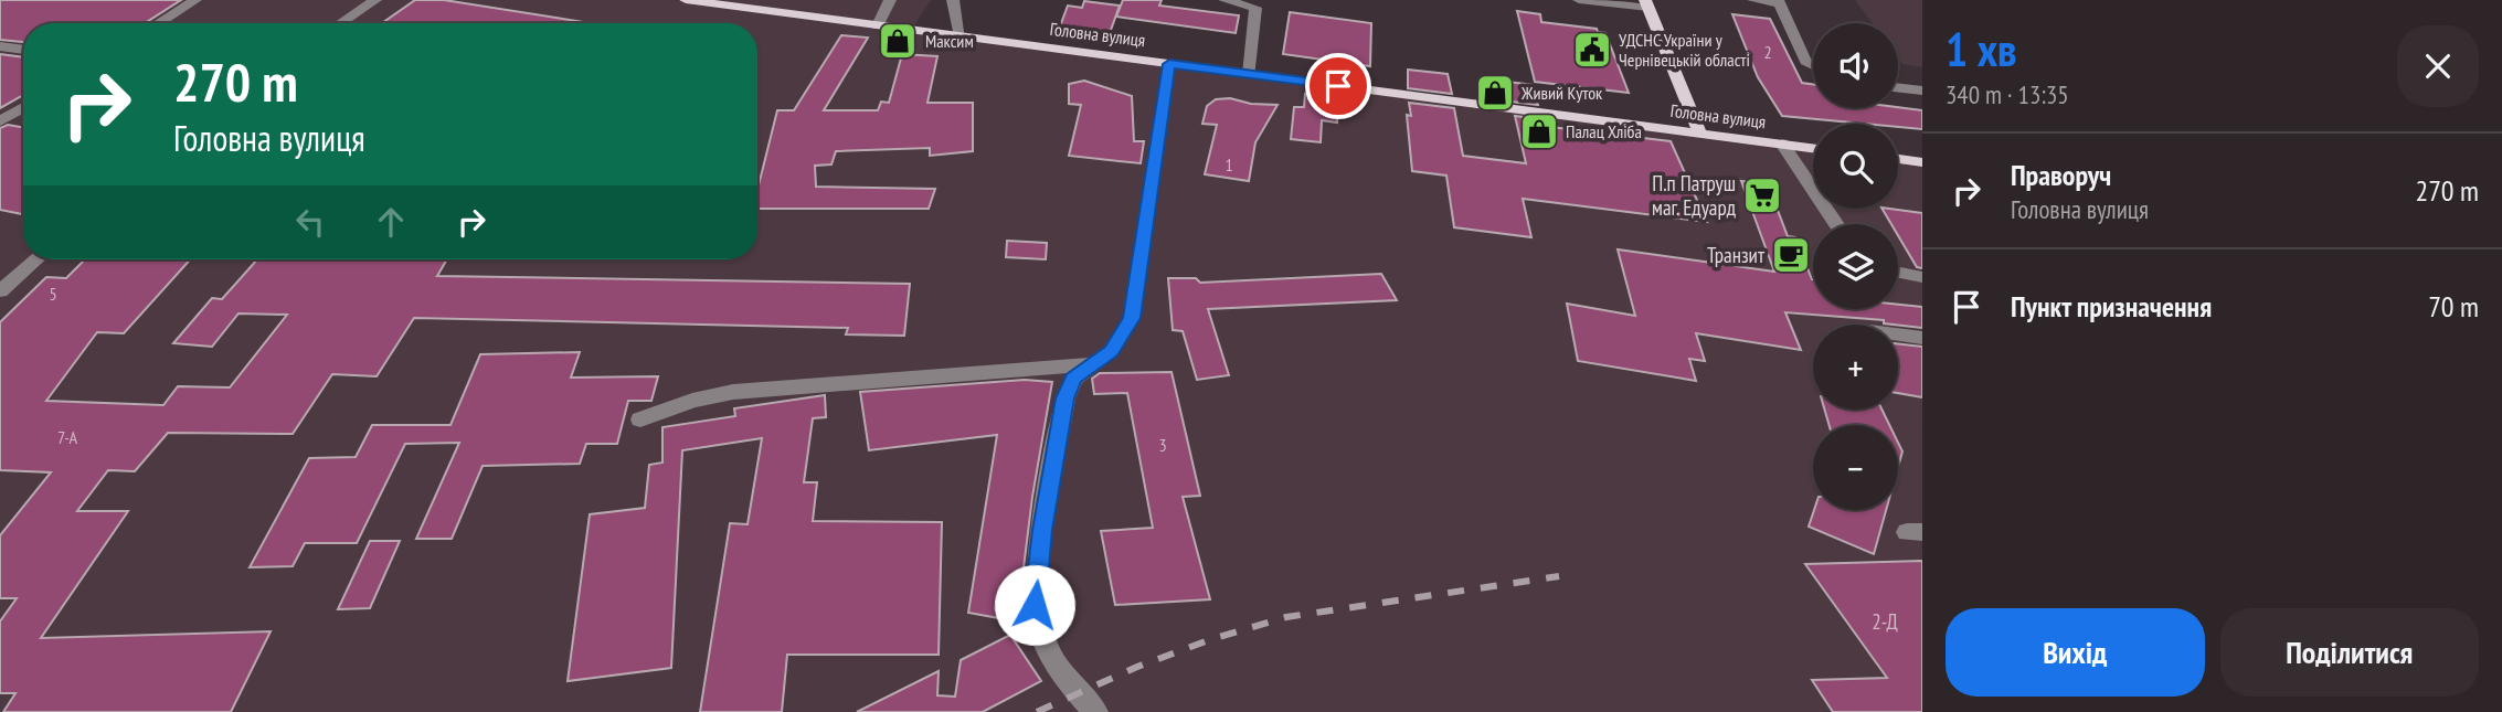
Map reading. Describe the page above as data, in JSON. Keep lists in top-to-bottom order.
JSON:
{
  "streets": {
    "main road": ["Головна вулиця"]
  },
  "places": {
    "shop": ["Максим", "Живий Куток", "Палац Хліба"],
    "public building": ["УДСНС України у Чернівецькій області"],
    "supermarket": ["П.п Патруш маг. Едуард"],
    "cafe": ["Транзит"]
  },
  "house_numbers": [
    "2",
    "1",
    "5",
    "7-А",
    "3",
    "2-Д"
  ],
  "page": {
    "heading": ["1 хв", "340 m · 13:35"],
    "map_buttons": ["+", "−"],
    "turn": ["270 m", "Головна вулиця"],
    "list": [
      {
        "name": "Праворуч",
        "note": "Головна вулиця",
        "value": "270 m"
      },
      {
        "name": "Пункт призначення",
        "value": "70 m"
      }
    ],
    "buttons": ["Вихід", "Поділитися"]
  }
}
